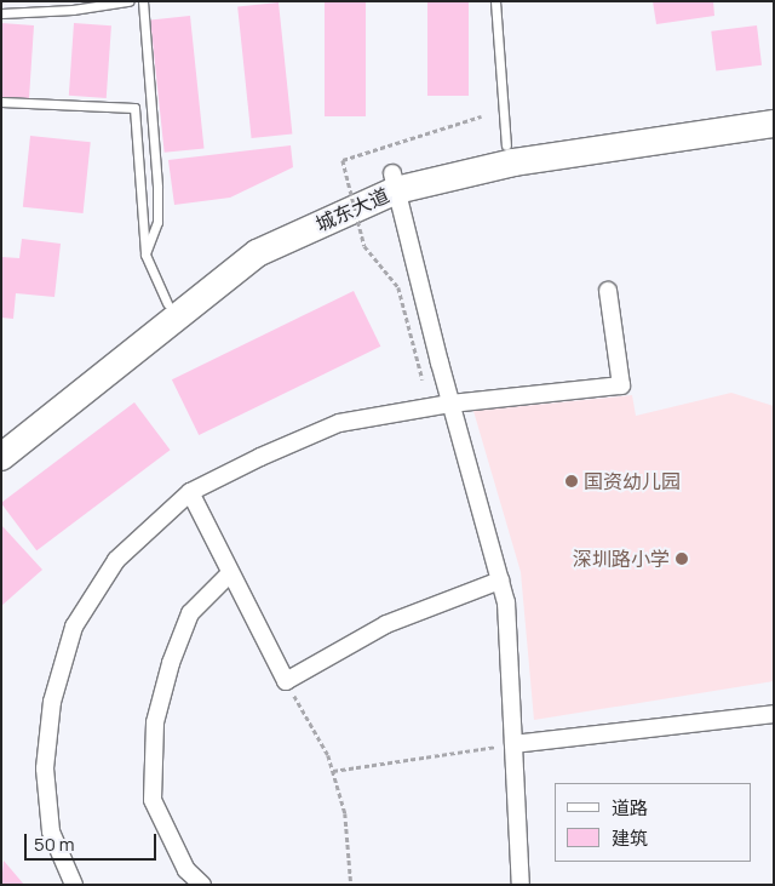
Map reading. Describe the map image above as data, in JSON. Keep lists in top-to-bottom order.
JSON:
{
  "streets": {
    "main road": ["城东大道"]
  },
  "places": ["国资幼儿园", "深圳路小学"],
  "legend": ["道路", "建筑"],
  "scale_bar": "50 m"
}
